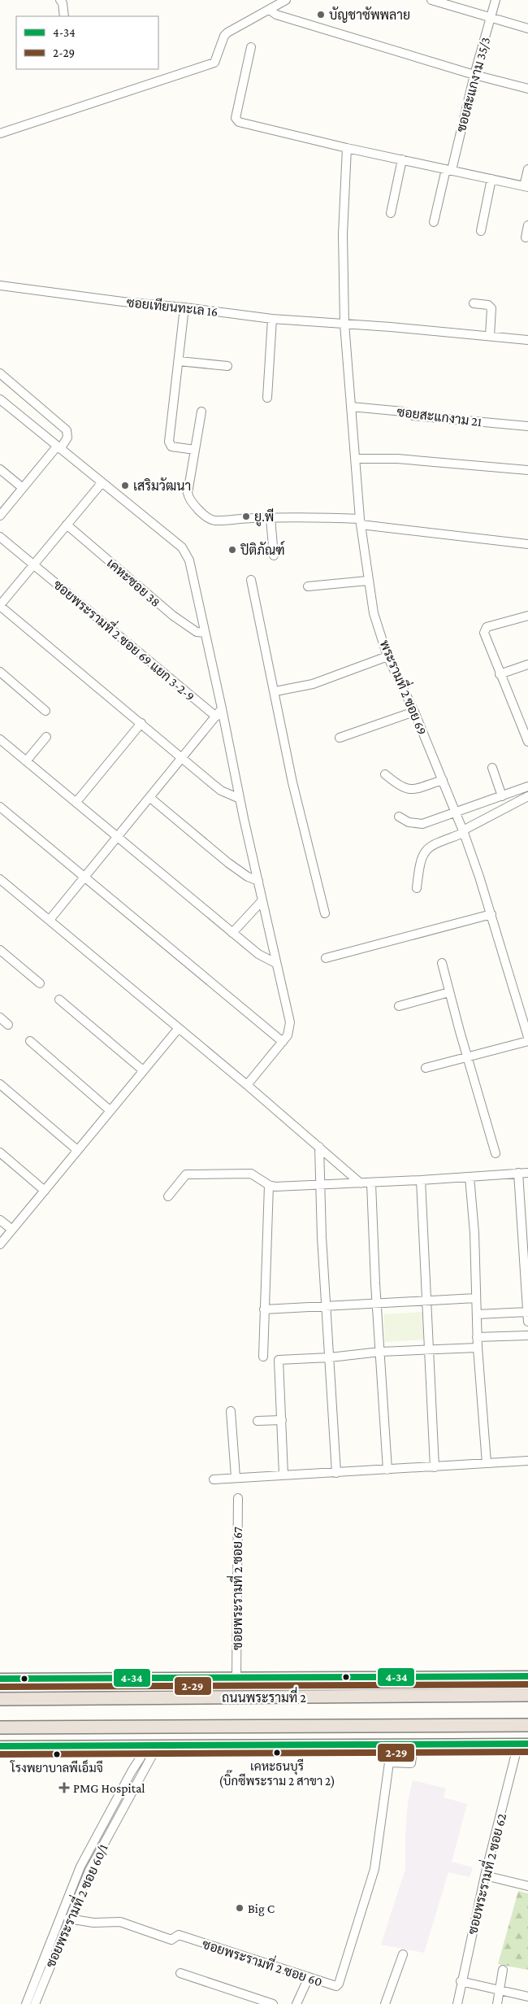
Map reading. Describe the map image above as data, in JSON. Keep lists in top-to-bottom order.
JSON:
{
  "streets": {
    "highway": ["ถนนพระรามที่ 2"],
    "street": [
      "ซอยสะแกงาม 35/3",
      "ซอยเทียนทะเล 16",
      "ซอยสะแกงาม 21",
      "เคหะซอย 38",
      "ซอยพระรามที่ 2 ซอย 69 แยก 3-2-9",
      "พระรามที่ 2 ซอย 69",
      "ซอยพระรามที่ 2 ซอย 67",
      "ซอยพระรามที่ 2 ซอย 62",
      "ซอยพระรามที่ 2 ซอย 60/1",
      "ซอยพระรามที่ 2 ซอย 60"
    ]
  },
  "crossings": [
    ["ซอยเทียนทะเล 16", "พระรามที่ 2 ซอย 69"],
    ["ซอยสะแกงาม 21", "พระรามที่ 2 ซอย 69"],
    ["ซอยพระรามที่ 2 ซอย 67", "ถนนพระรามที่ 2"],
    ["ซอยพระรามที่ 2 ซอย 60/1", "ซอยพระรามที่ 2 ซอย 60"]
  ],
  "places": {
    "other": [
      "บัญชาซัพพลาย",
      "เสริมวัฒนา",
      "ยู.พี",
      "ปิติภัณฑ์",
      "เคหะธนบุรี (บิ๊กซีพระราม 2 สาขา 2)",
      "โรงพยาบาลพีเอ็มจี",
      "Big C"
    ],
    "health": ["PMG Hospital"]
  },
  "lines": ["transit line 4-34", "transit line 2-29"],
  "legend": ["4-34", "2-29"]
}
